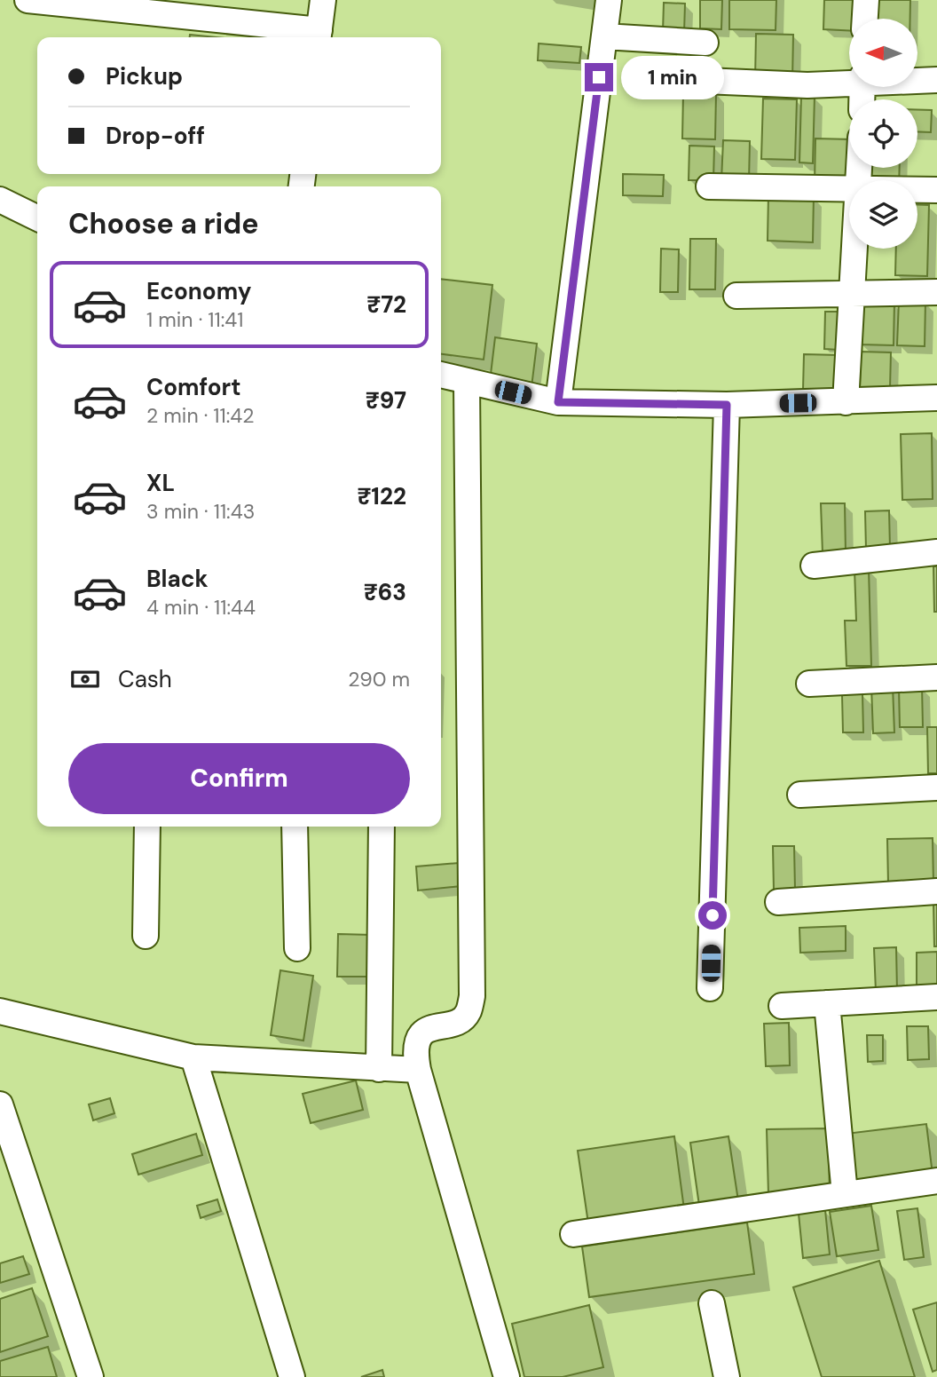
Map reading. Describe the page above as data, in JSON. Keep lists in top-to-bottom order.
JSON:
{
  "north": "left",
  "page": {
    "banner": ["Pickup", "Drop-off"],
    "bubble": "1 min",
    "heading": "Choose a ride",
    "list": [
      {
        "name": "Economy",
        "note": "1 min · 11:41",
        "value": "₹72"
      },
      {
        "name": "Comfort",
        "note": "2 min · 11:42",
        "value": "₹97"
      },
      {
        "name": "XL",
        "note": "3 min · 11:43",
        "value": "₹122"
      },
      {
        "name": "Black",
        "note": "4 min · 11:44",
        "value": "₹63"
      }
    ],
    "pay": ["Cash", "290 m"],
    "buttons": "Confirm"
  }
}
